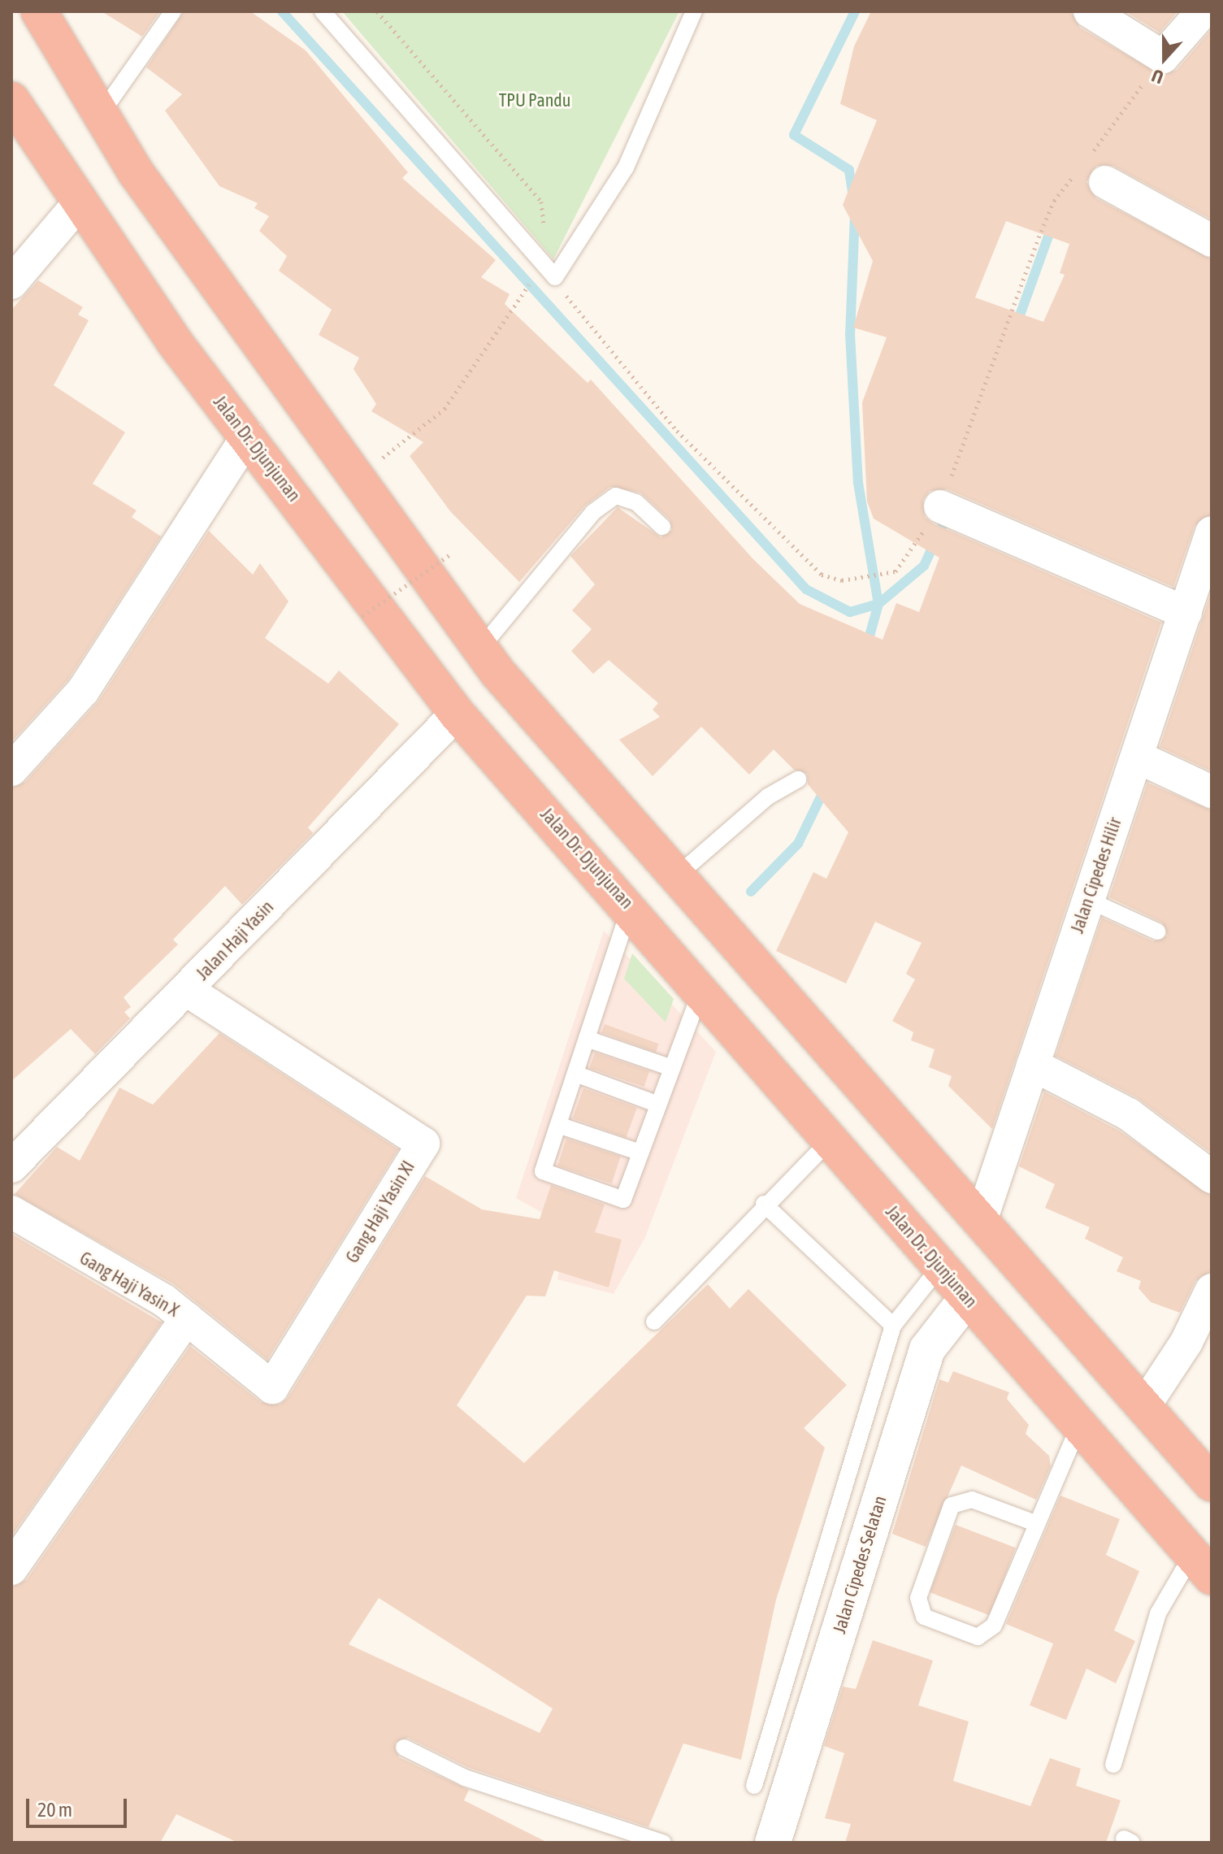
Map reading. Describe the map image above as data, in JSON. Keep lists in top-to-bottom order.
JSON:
{
  "streets": {
    "highway": ["Jalan Dr. Djunjunan"],
    "street": [
      "Jalan Cipedes Hilir",
      "Jalan Haji Yasin",
      "Gang Haji Yasin XI",
      "Gang Haji Yasin X",
      "Jalan Cipedes Selatan"
    ]
  },
  "crossings": [
    ["Jalan Dr. Djunjunan", "Jalan Haji Yasin"],
    ["Jalan Dr. Djunjunan", "Jalan Cipedes Selatan"],
    ["Jalan Haji Yasin", "Gang Haji Yasin XI"],
    ["Gang Haji Yasin XI", "Gang Haji Yasin X"]
  ],
  "parks": ["TPU Pandu"],
  "scale_bar": "20 m",
  "north": "bottom"
}
